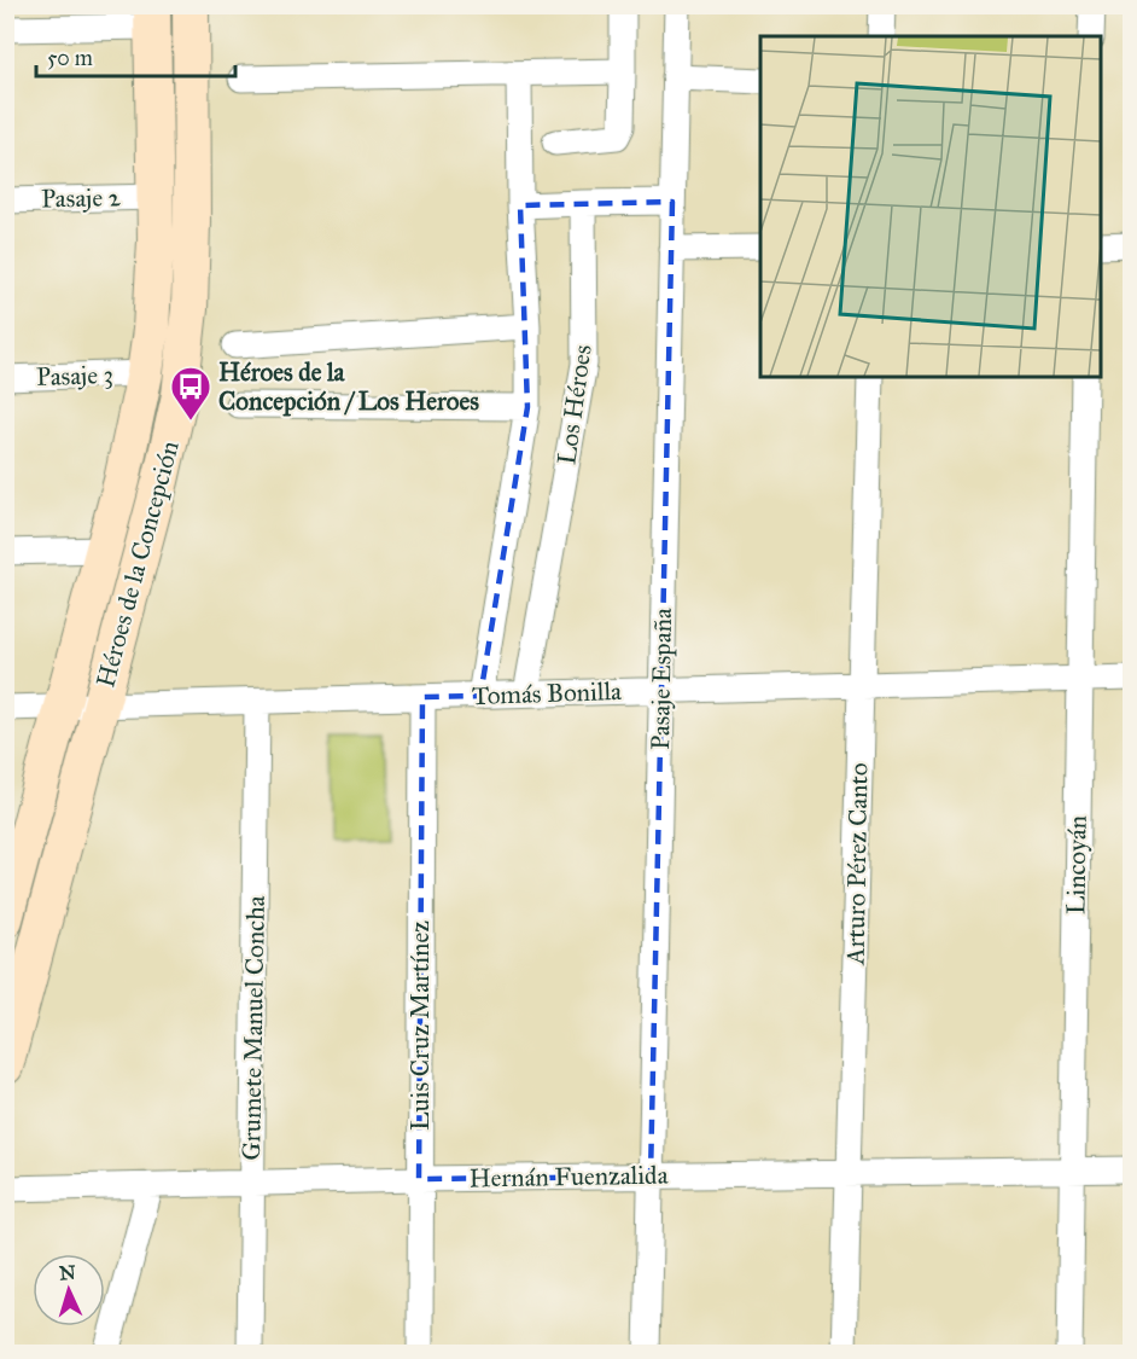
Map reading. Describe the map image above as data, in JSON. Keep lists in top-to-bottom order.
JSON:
{
  "streets": {
    "main road": ["Héroes de la Concepción"],
    "street": [
      "Pasaje 2",
      "Pasaje 3",
      "Los Héroes",
      "Pasaje España",
      "Tomás Bonilla",
      "Arturo Pérez Canto",
      "Lincoyán",
      "Luis Cruz Martínez",
      "Grumete Manuel Concha",
      "Hernán Fuenzalida"
    ]
  },
  "crossings": [
    ["Pasaje 2", "Héroes de la Concepción"],
    ["Pasaje 3", "Héroes de la Concepción"],
    ["Los Héroes", "Tomás Bonilla"],
    ["Héroes de la Concepción", "Tomás Bonilla"],
    ["Pasaje España", "Tomás Bonilla"],
    ["Pasaje España", "Hernán Fuenzalida"],
    ["Tomás Bonilla", "Arturo Pérez Canto"],
    ["Tomás Bonilla", "Lincoyán"],
    ["Tomás Bonilla", "Luis Cruz Martínez"],
    ["Tomás Bonilla", "Grumete Manuel Concha"],
    ["Arturo Pérez Canto", "Hernán Fuenzalida"],
    ["Lincoyán", "Hernán Fuenzalida"],
    ["Luis Cruz Martínez", "Hernán Fuenzalida"],
    ["Grumete Manuel Concha", "Hernán Fuenzalida"]
  ],
  "places": {
    "bus stop": ["Héroes de la Concepción / Los Heroes"]
  },
  "scale_bar": "50 m",
  "north": "top"
}
